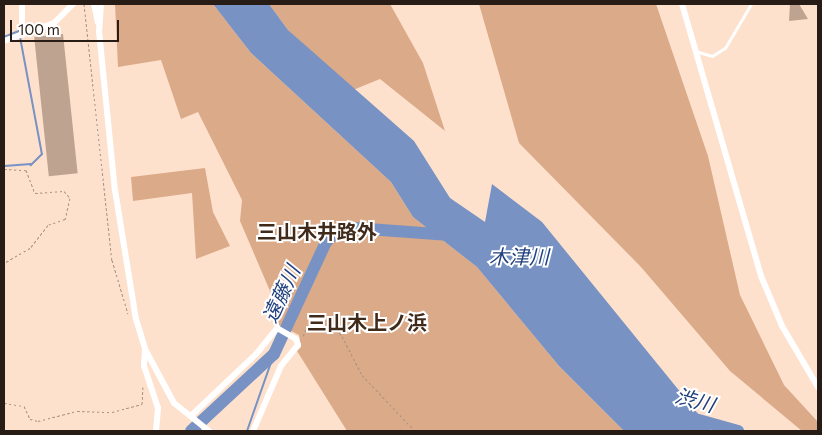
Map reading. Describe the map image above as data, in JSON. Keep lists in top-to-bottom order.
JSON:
{
  "districts": ["三山木井路外", "三山木上ノ浜"],
  "water": ["木津川", "遠藤川", "渋川"],
  "scale_bar": "100 m"
}
